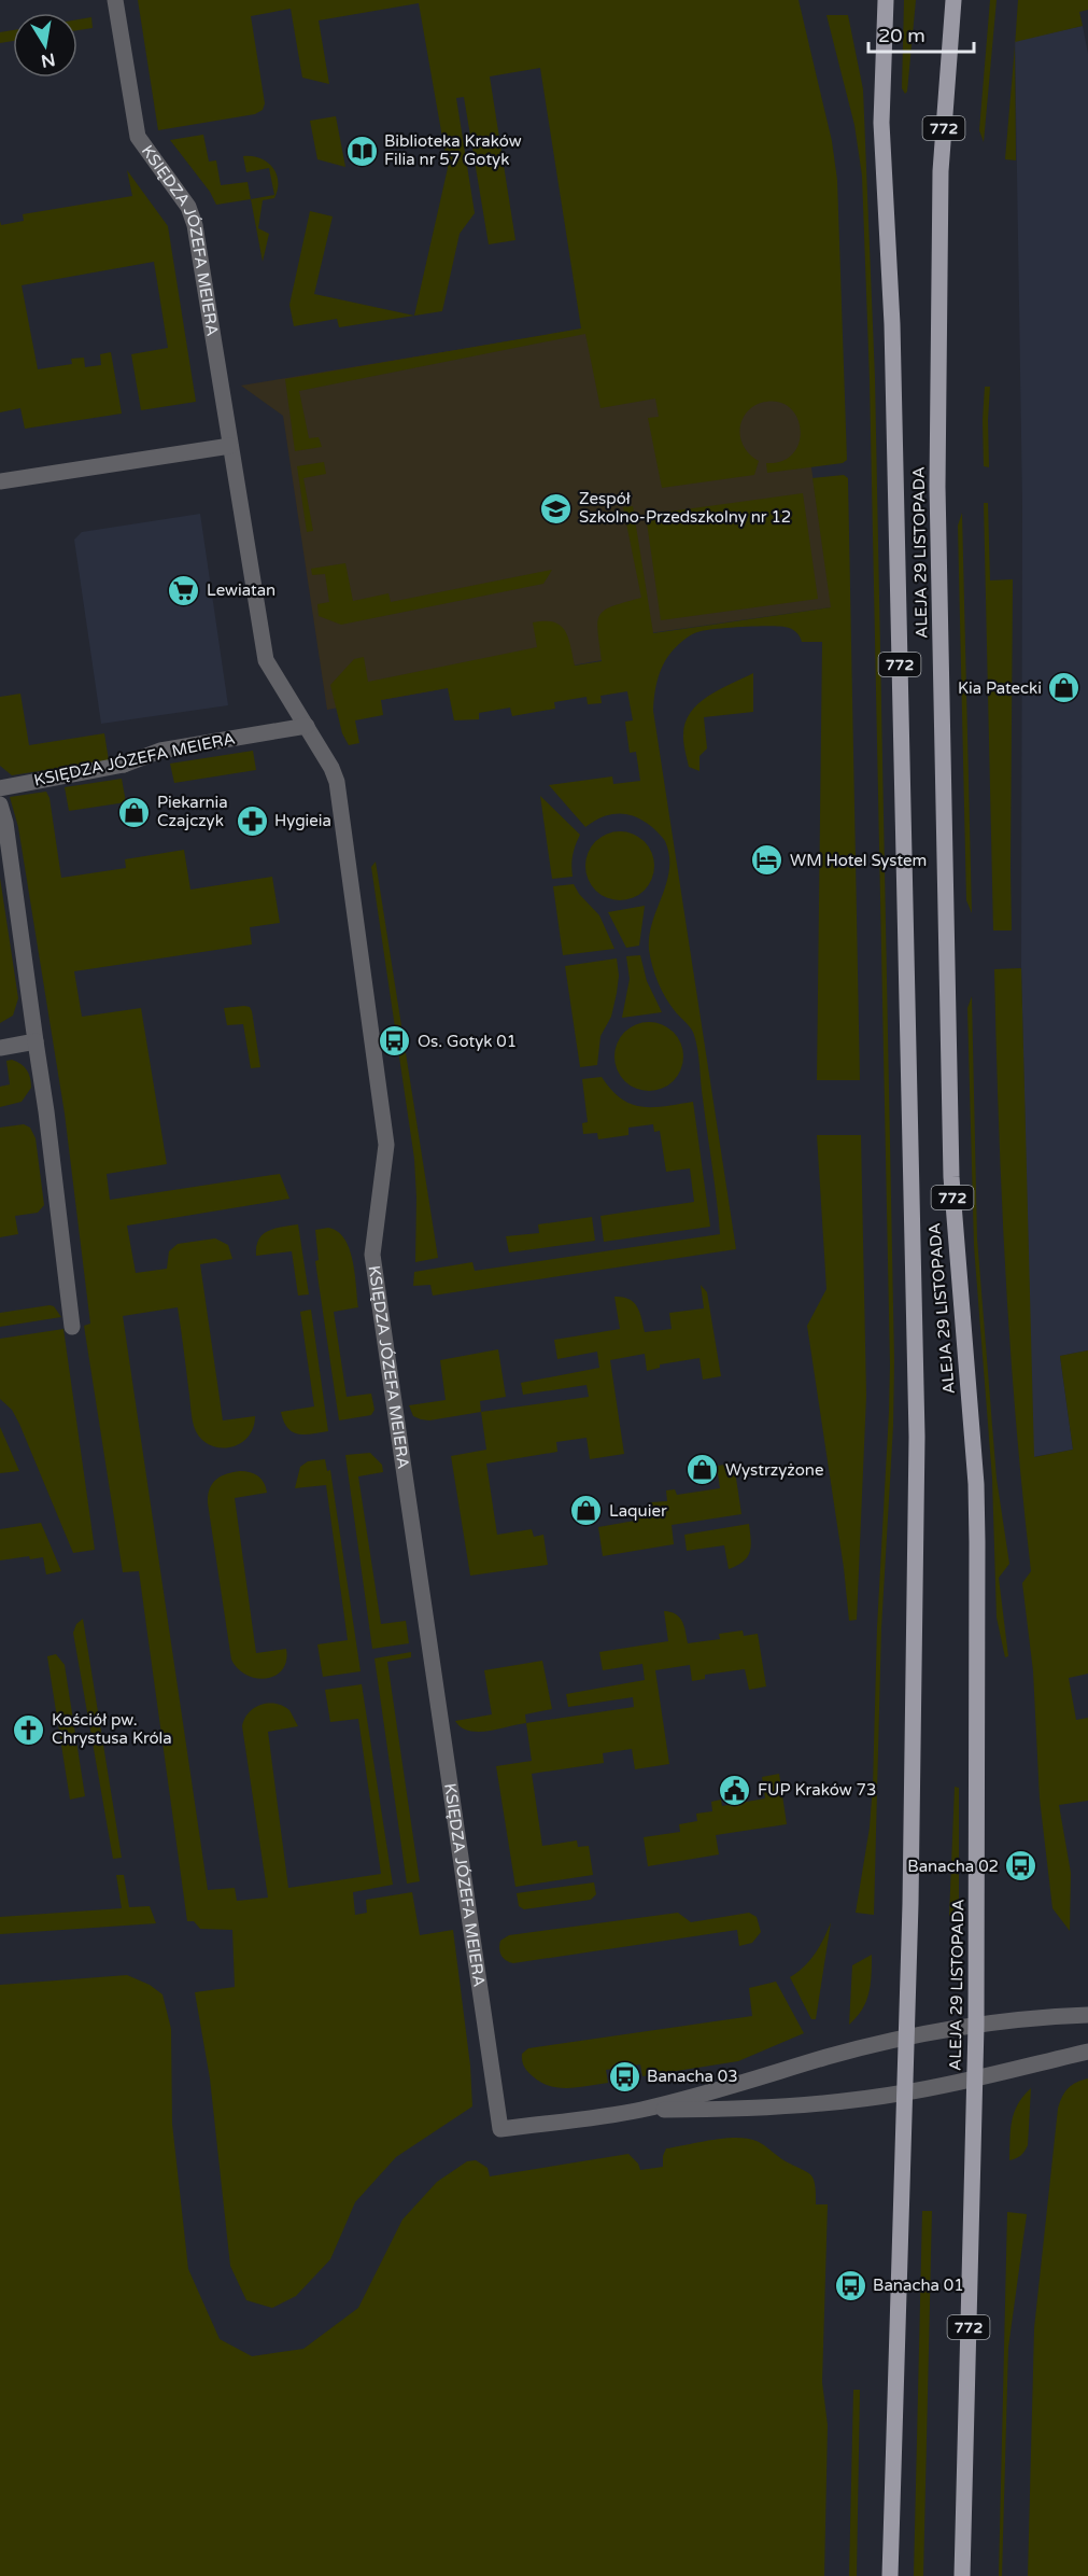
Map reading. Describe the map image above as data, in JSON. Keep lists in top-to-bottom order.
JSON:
{
  "streets": {
    "main road": ["772", "ALEJA 29 LISTOPADA"],
    "street": ["KSIĘDZA JÓZEFA MEIERA"]
  },
  "places": {
    "library": ["Biblioteka Kraków Filia nr 57 Gotyk"],
    "school or university": ["Zespół Szkolno-Przedszkolny nr 12"],
    "supermarket": ["Lewiatan"],
    "shop": [
      "Kia Patecki",
      "Piekarnia Czajczyk",
      "Wystrzyżone",
      "Laquier"
    ],
    "pharmacy": ["Hygieia"],
    "hotel": ["WM Hotel System"],
    "bus stop": [
      "Os. Gotyk 01",
      "Banacha 02",
      "Banacha 03",
      "Banacha 01"
    ],
    "church": ["Kościół pw. Chrystusa Króla"],
    "public building": ["FUP Kraków 73"]
  },
  "scale_bar": "20 m",
  "north": "bottom"
}
